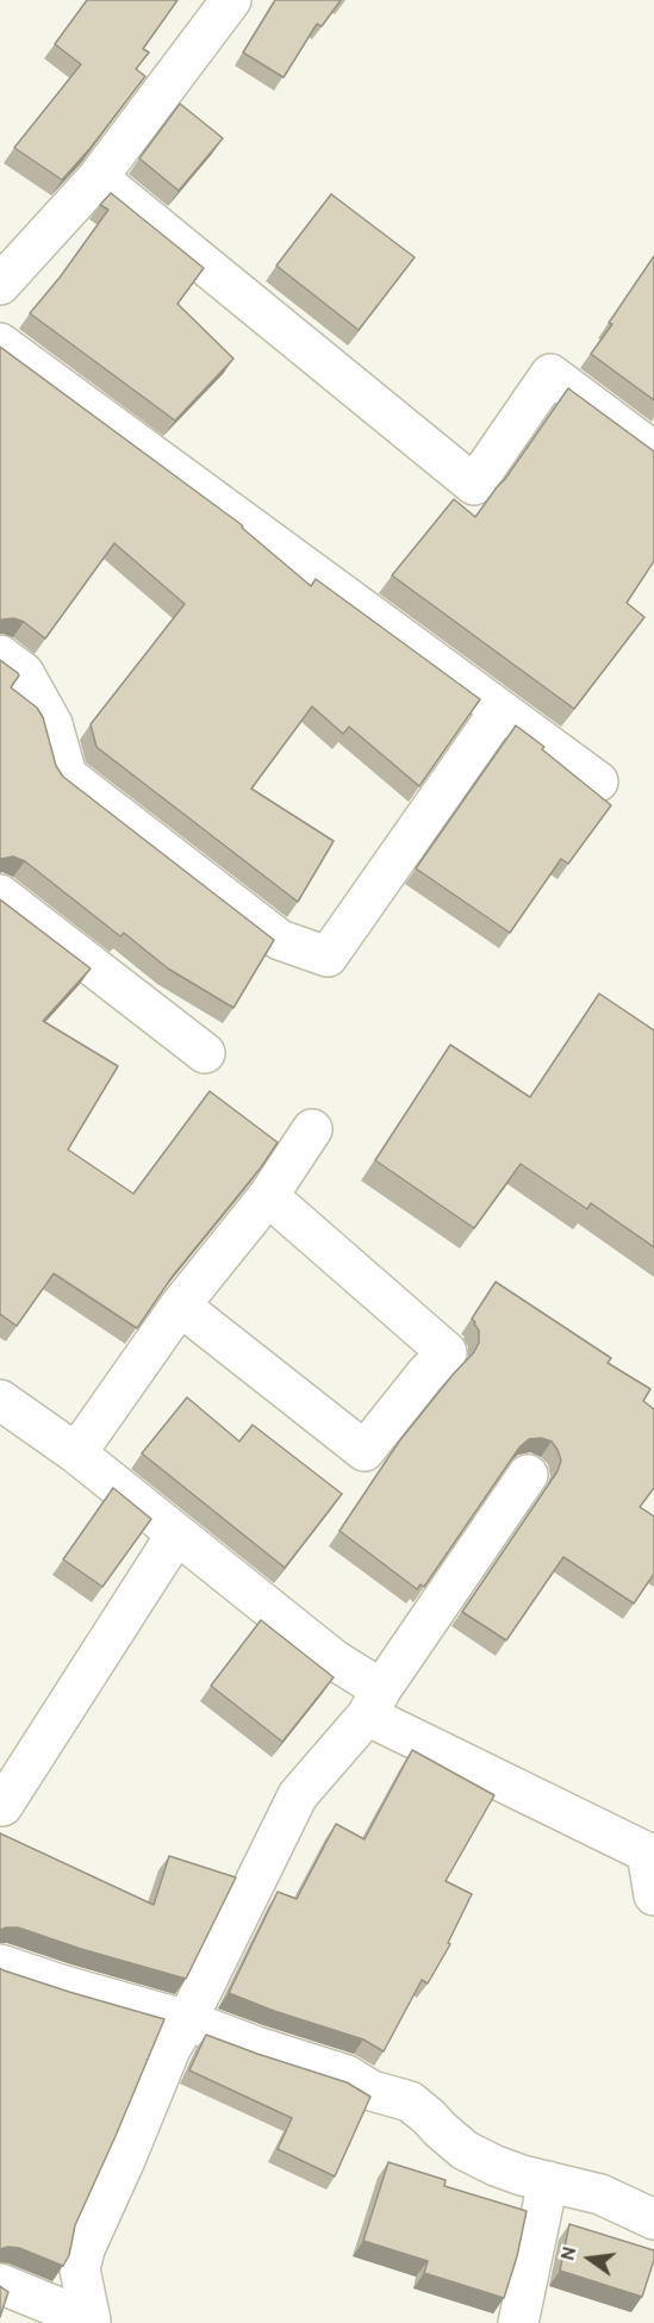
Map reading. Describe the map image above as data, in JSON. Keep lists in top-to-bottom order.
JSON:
{
  "north": "left"
}
